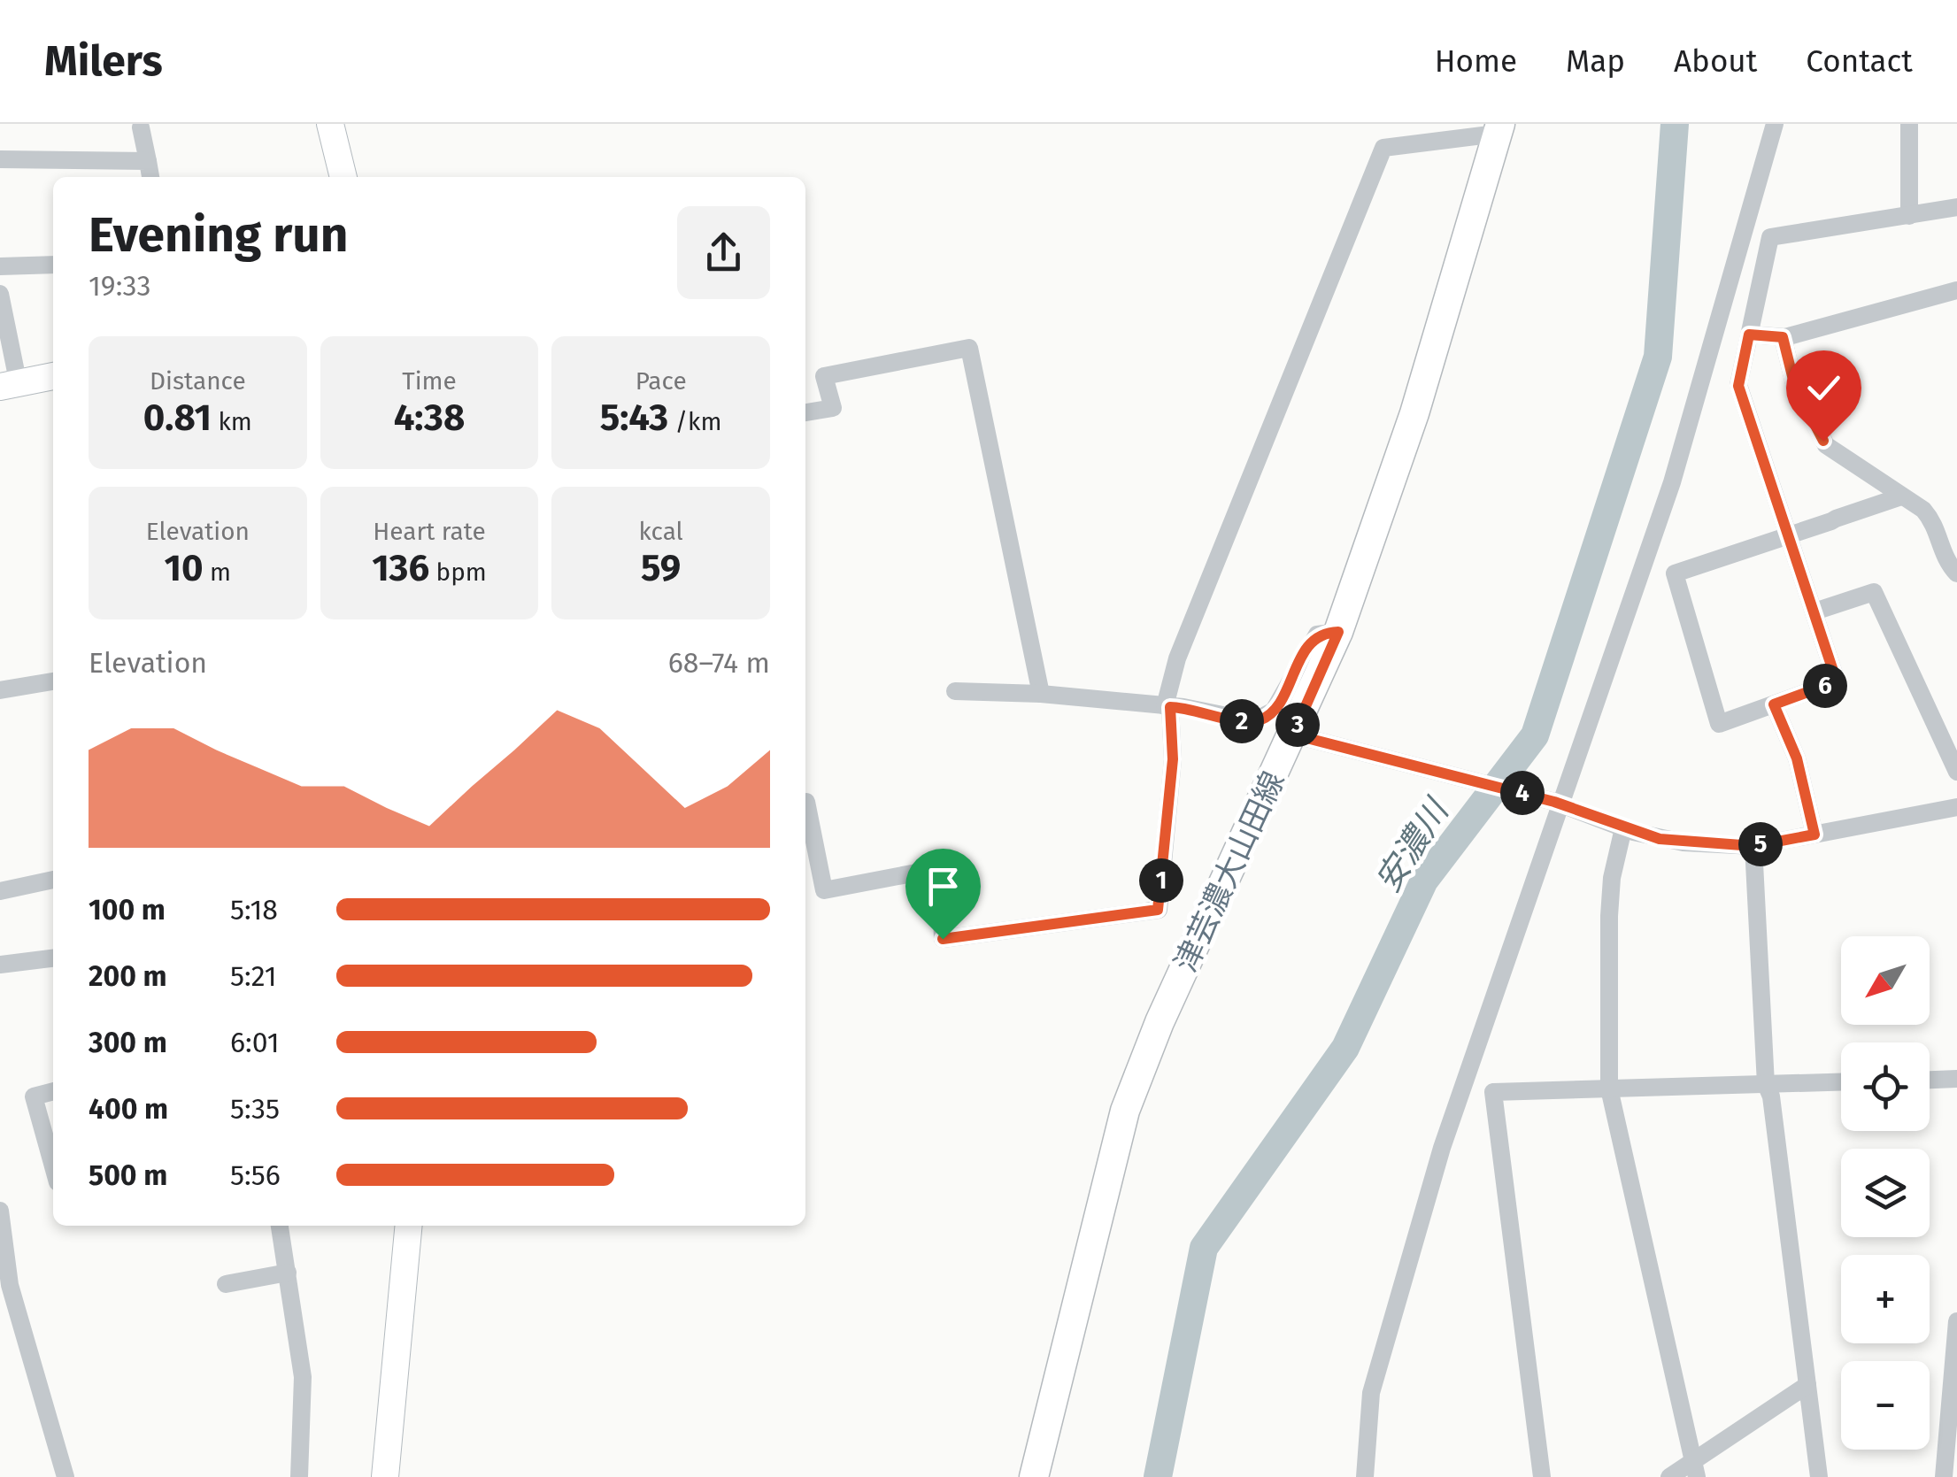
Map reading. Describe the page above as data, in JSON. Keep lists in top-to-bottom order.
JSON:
{
  "streets": {
    "main road": ["津芸濃大山田線"]
  },
  "water": ["安濃川"],
  "north": "bottom left",
  "page": {
    "header": "Milers",
    "nav": [
      "Home",
      "Map",
      "About",
      "Contact"
    ],
    "heading": ["Evening run", "19:33"],
    "stats": [
      ["Distance", "0.81 km"],
      ["Time", "4:38"],
      ["Pace", "5:43 /km"],
      ["Elevation", "10 m"],
      ["Heart rate", "136 bpm"],
      ["kcal", "59"]
    ],
    "chart": ["Elevation", "68–74 m"],
    "pins": [
      "6",
      "2",
      "3",
      "4",
      "5",
      "1"
    ],
    "list": [
      {
        "name": "100 m",
        "note": "5:18"
      },
      {
        "name": "200 m",
        "note": "5:21"
      },
      {
        "name": "300 m",
        "note": "6:01"
      },
      {
        "name": "400 m",
        "note": "5:35"
      },
      {
        "name": "500 m",
        "note": "5:56"
      }
    ],
    "map_buttons": ["+", "−"]
  }
}
